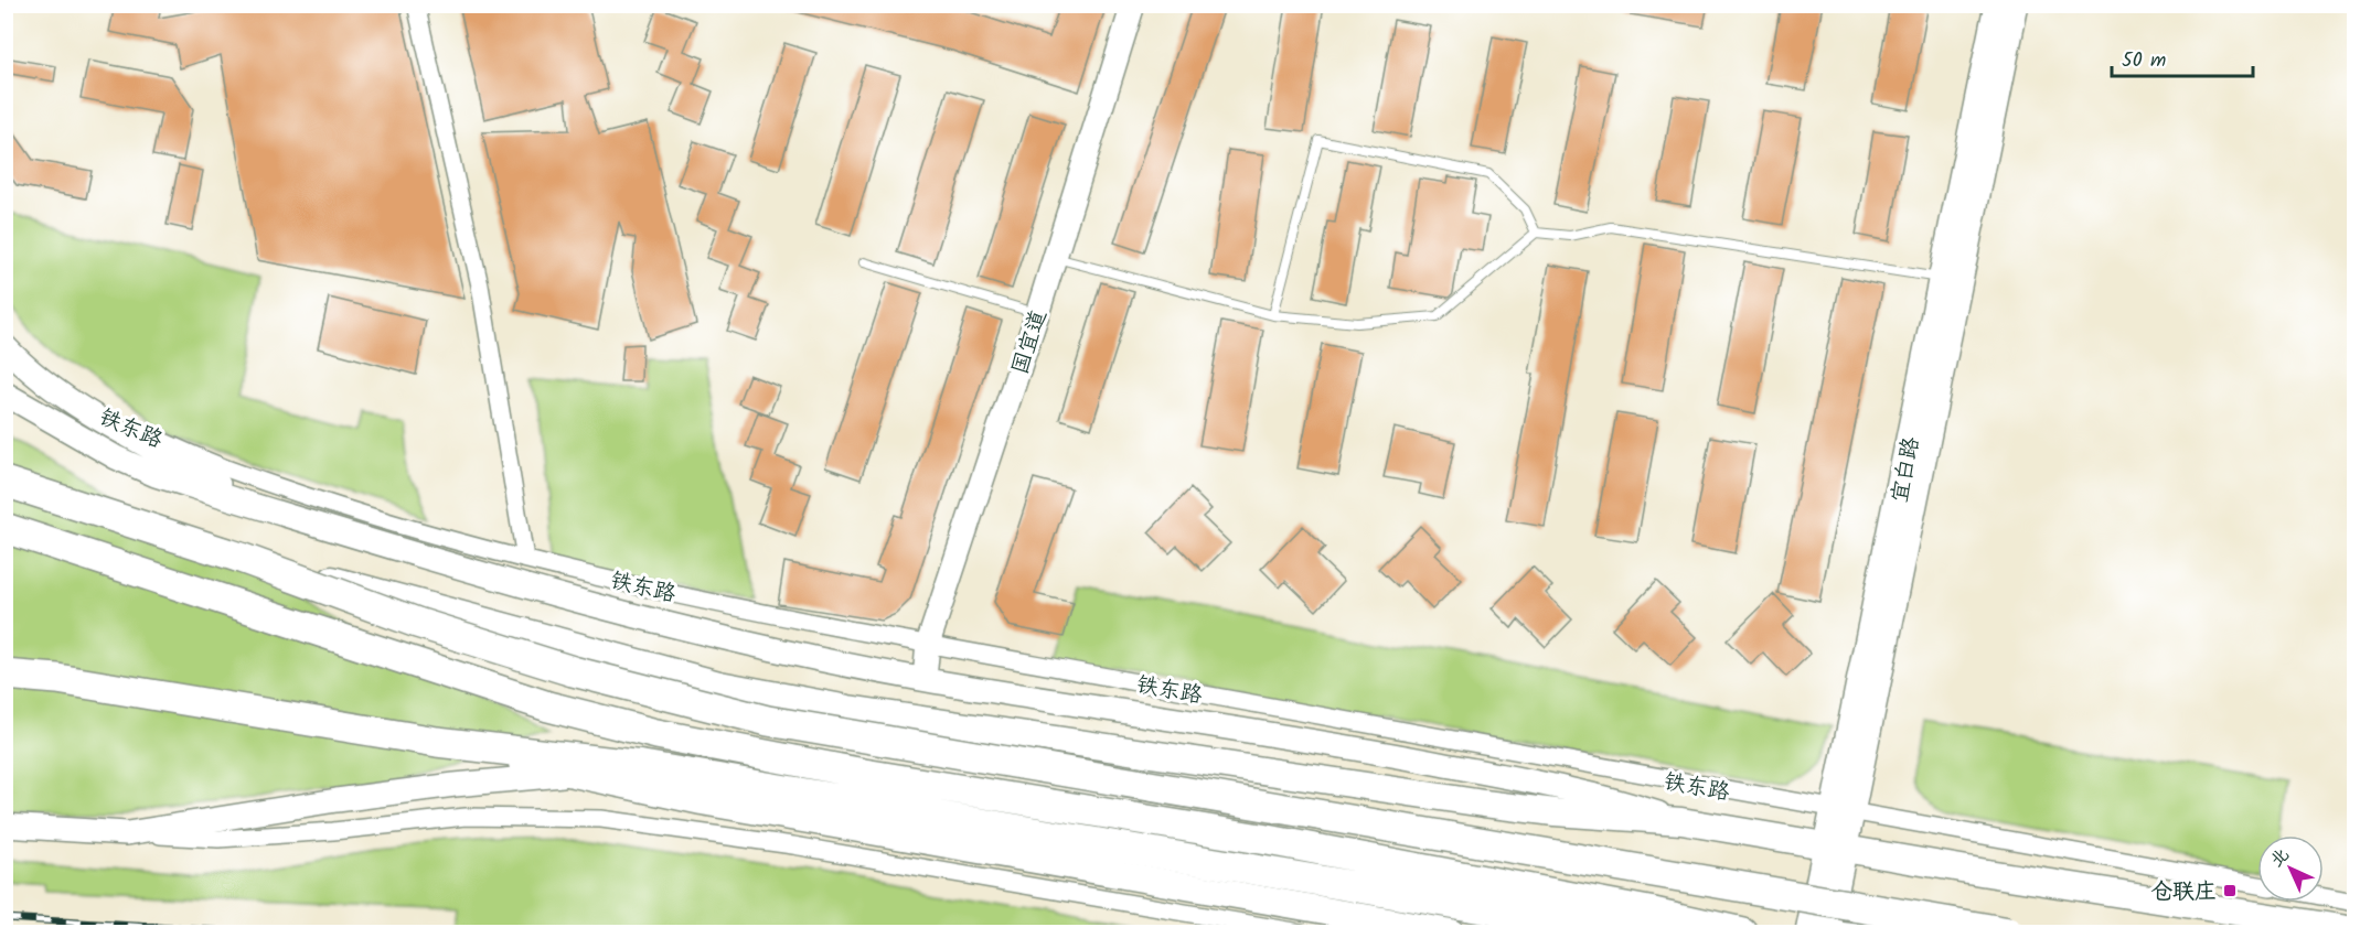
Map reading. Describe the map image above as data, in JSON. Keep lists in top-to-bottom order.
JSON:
{
  "streets": {
    "main road": ["铁东路"],
    "street": ["国宜道", "宜白路"]
  },
  "crossings": [
    ["国宜道", "铁东路"],
    ["铁东路", "宜白路"]
  ],
  "places": {
    "transit": ["仓联庄"]
  },
  "scale_bar": "50 m",
  "north": "top left"
}
